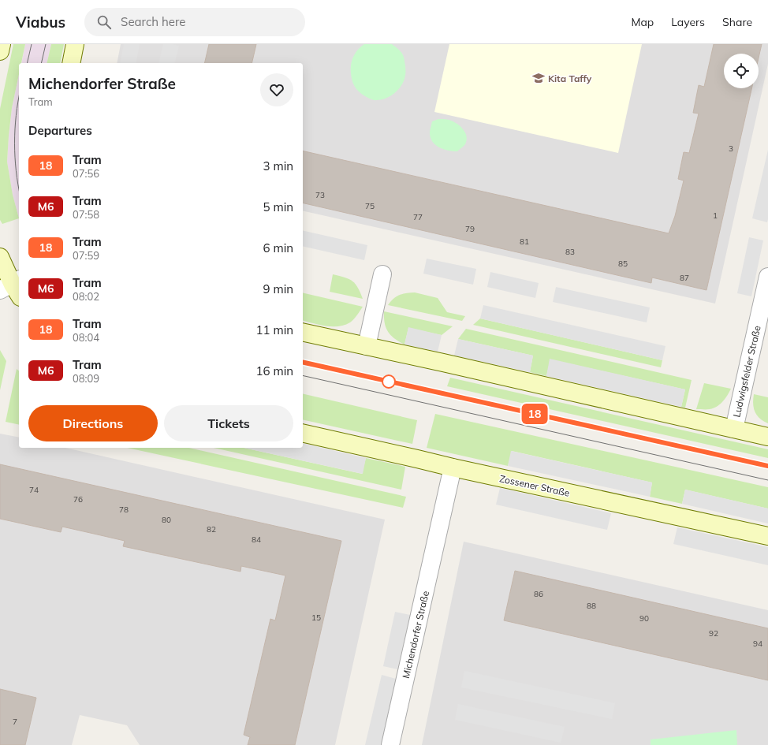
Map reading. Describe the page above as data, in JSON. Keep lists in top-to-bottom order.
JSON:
{
  "streets": {
    "street": ["Ludwigsfelder Straße", "Zossener Straße", "Michendorfer Straße"]
  },
  "crossings": [
    ["Zossener Straße", "Michendorfer Straße"]
  ],
  "places": {
    "school or university": ["Kita Taffy"]
  },
  "lines": ["tram line 18"],
  "house_numbers": [
    "3",
    "73",
    "75",
    "1",
    "77",
    "79",
    "81",
    "83",
    "85",
    "87",
    "74",
    "76",
    "78",
    "80",
    "82",
    "84",
    "86",
    "88",
    "15",
    "90",
    "92",
    "94",
    "7"
  ],
  "page": {
    "header": "Viabus",
    "search": "Search here",
    "nav": ["Map", "Layers", "Share"],
    "on_map": "18",
    "heading": [
      ["Michendorfer Straße", "Tram"],
      "Departures"
    ],
    "list": [
      {
        "mark": "18",
        "name": "Tram",
        "note": "07:56",
        "value": "3 min"
      },
      {
        "mark": "M6",
        "name": "Tram",
        "note": "07:58",
        "value": "5 min"
      },
      {
        "mark": "18",
        "name": "Tram",
        "note": "07:59",
        "value": "6 min"
      },
      {
        "mark": "M6",
        "name": "Tram",
        "note": "08:02",
        "value": "9 min"
      },
      {
        "mark": "18",
        "name": "Tram",
        "note": "08:04",
        "value": "11 min"
      },
      {
        "mark": "M6",
        "name": "Tram",
        "note": "08:09",
        "value": "16 min"
      }
    ],
    "buttons": ["Directions", "Tickets"]
  }
}
